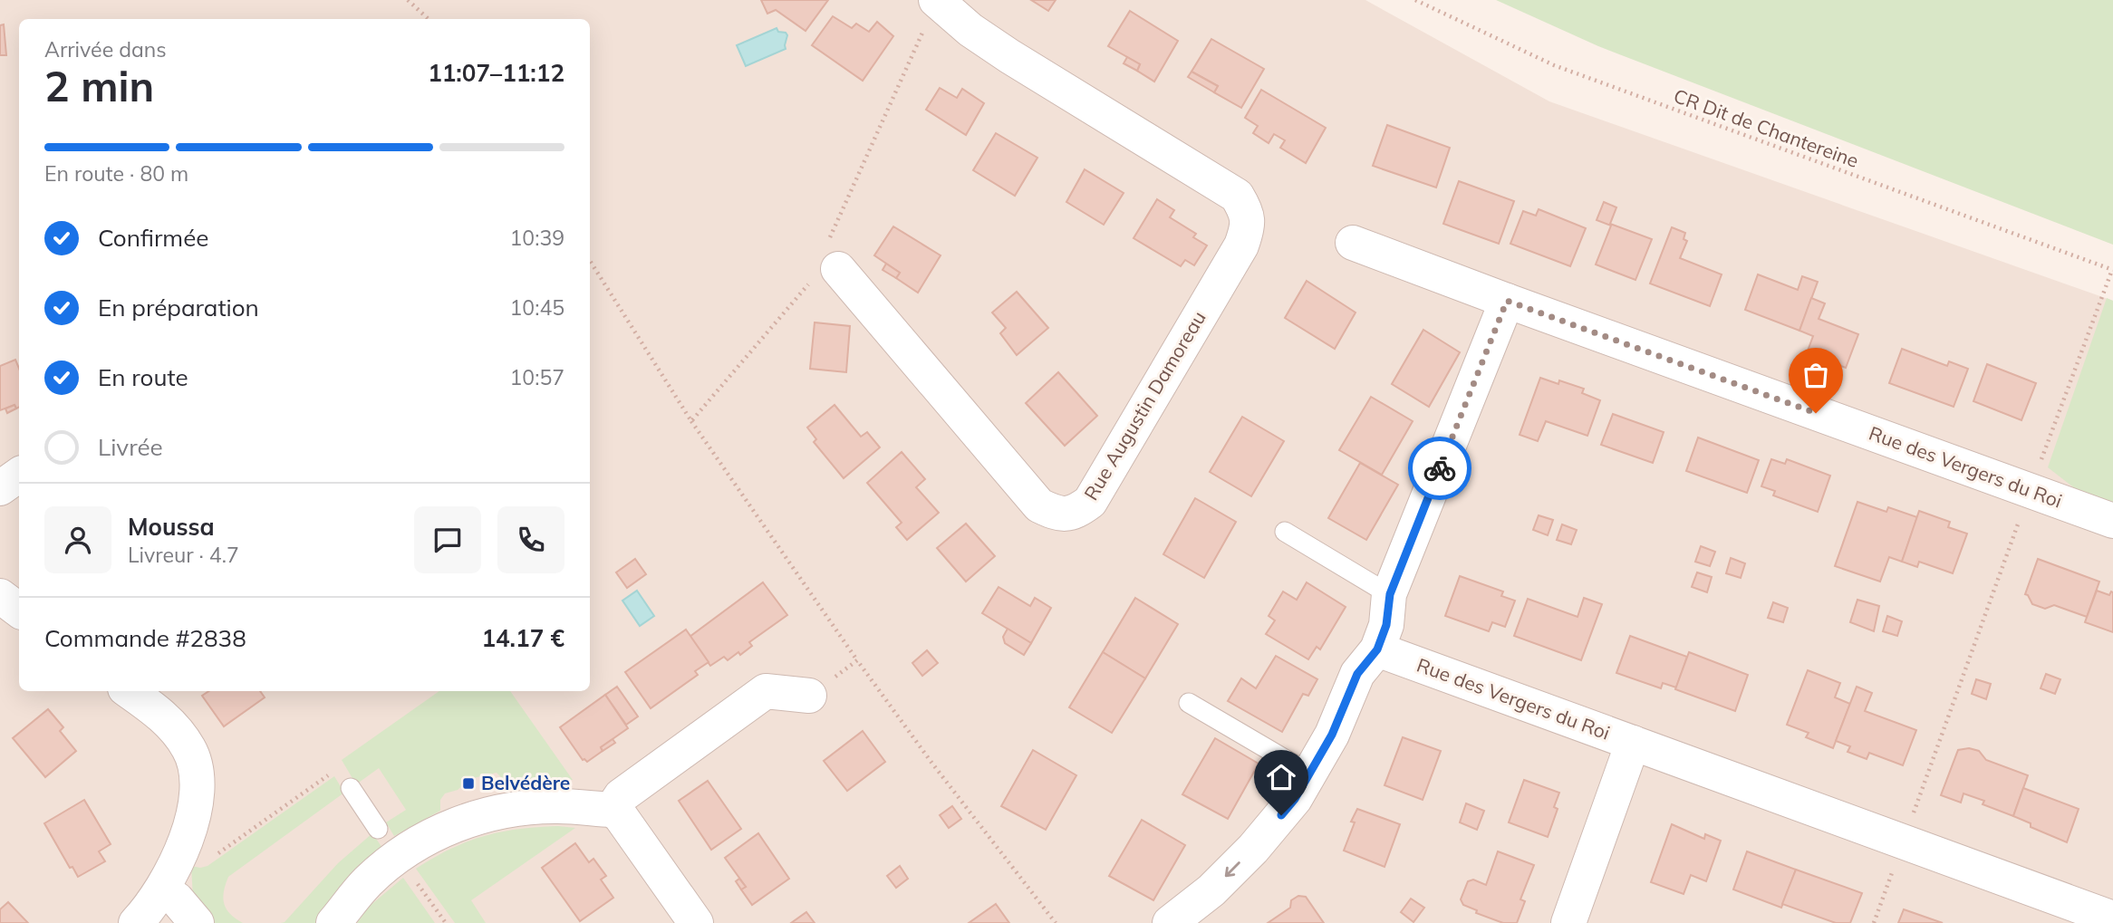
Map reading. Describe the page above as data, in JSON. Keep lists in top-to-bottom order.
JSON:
{
  "streets": {
    "street": ["Rue Augustin Damoreau", "Rue des Vergers du Roi"],
    "path": ["CR Dit de Chantereine"]
  },
  "places": {
    "transit": ["Belvédère"]
  },
  "page": {
    "heading": ["2 min", "Arrivée dans", "11:07–11:12"],
    "panel": [
      "Moussa",
      "Livreur · 4.7",
      "Commande #2838",
      "14.17 €"
    ],
    "bar": "En route · 80 m",
    "list": [
      ["Confirmée", "10:39"],
      ["En préparation", "10:45"],
      ["En route", "10:57"],
      "Livrée"
    ]
  }
}
